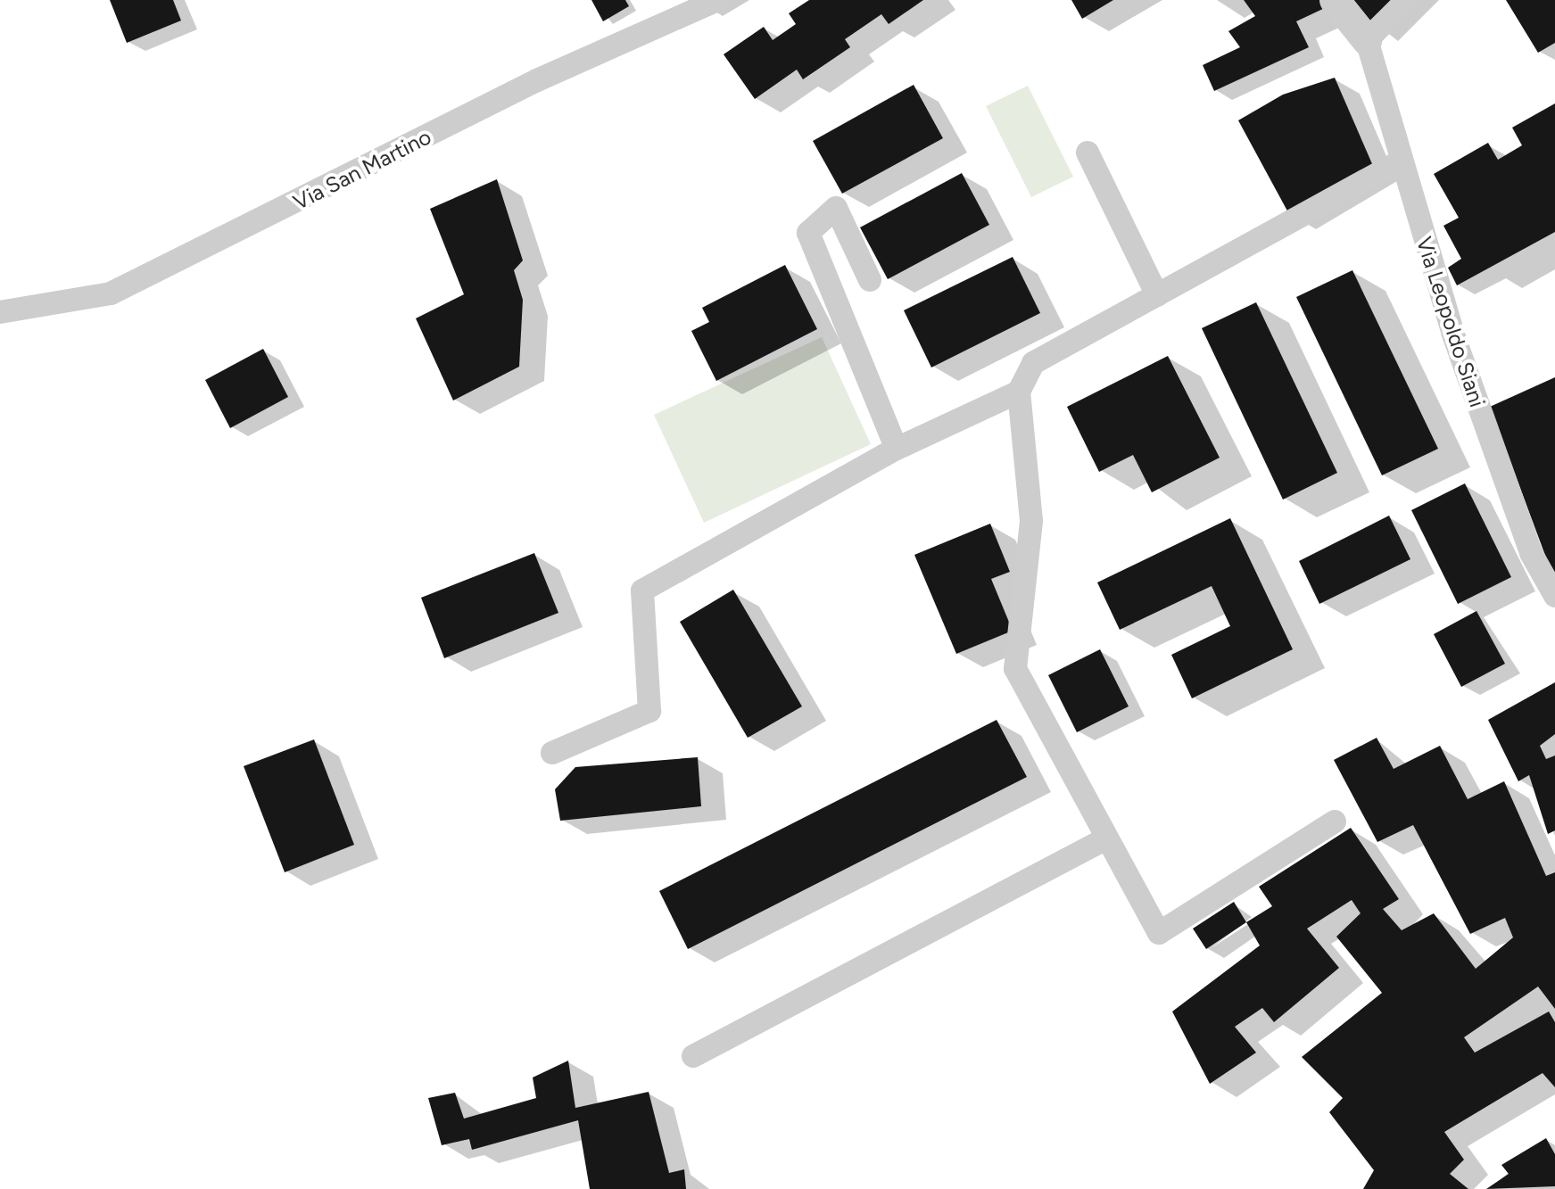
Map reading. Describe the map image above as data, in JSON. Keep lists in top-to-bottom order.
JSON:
{
  "streets": {
    "street": ["Via San Martino", "Via Leopoldo Siani"]
  }
}
